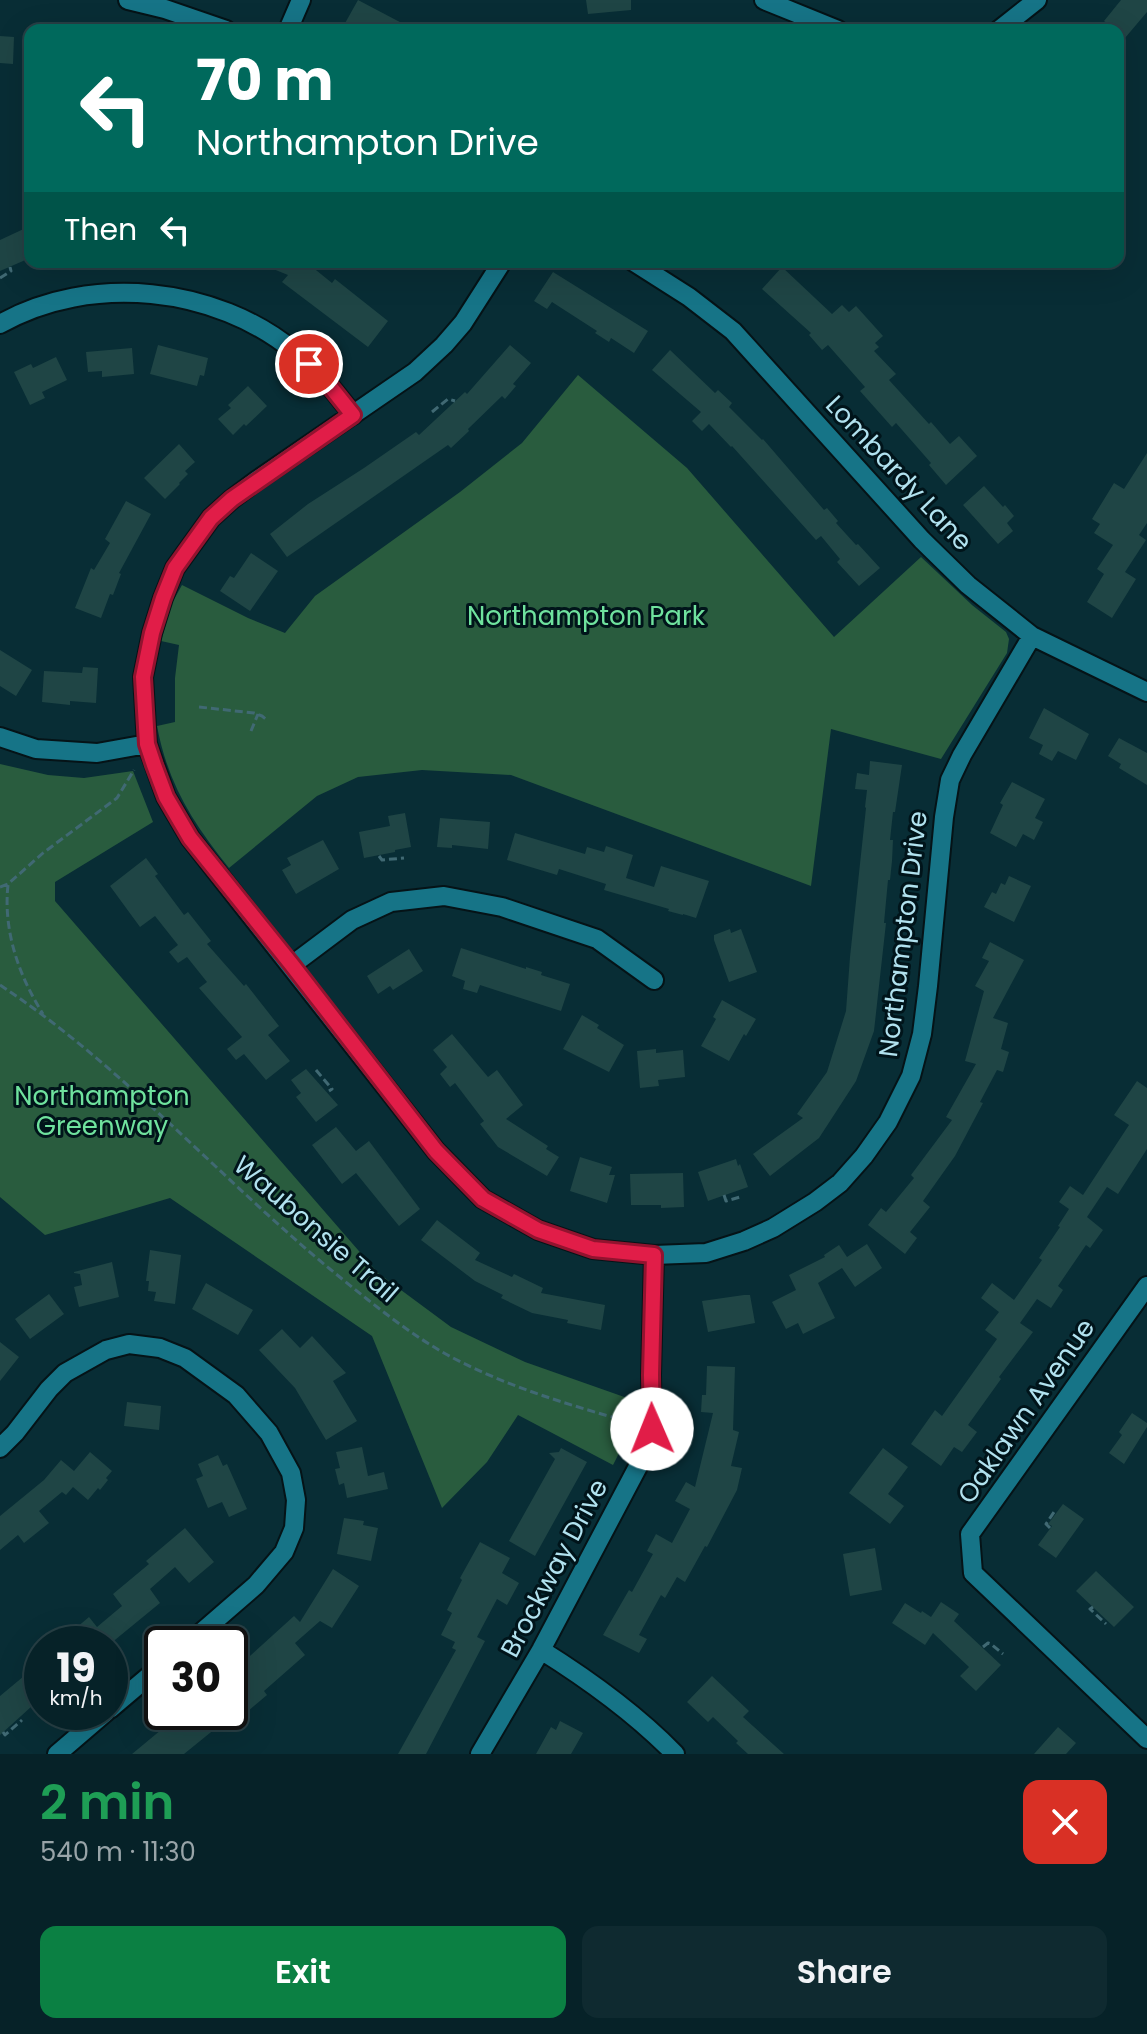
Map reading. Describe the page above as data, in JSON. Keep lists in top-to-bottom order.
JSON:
{
  "streets": {
    "street": [
      "Lombardy Lane",
      "Northampton Drive",
      "Oaklawn Avenue",
      "Brockway Drive"
    ],
    "path": ["Waubonsie Trail"]
  },
  "crossings": [
    ["Lombardy Lane", "Northampton Drive"],
    ["Northampton Drive", "Brockway Drive"],
    ["Waubonsie Trail", "Brockway Drive"]
  ],
  "parks": ["Northampton Park", "Northampton Greenway"],
  "page": {
    "turn": ["70 m", "Northampton Drive"],
    "then": "Then",
    "speed": "19 km/h",
    "limit": "30",
    "heading": ["2 min", "540 m · 11:30"],
    "buttons": ["Exit", "Share"]
  }
}
